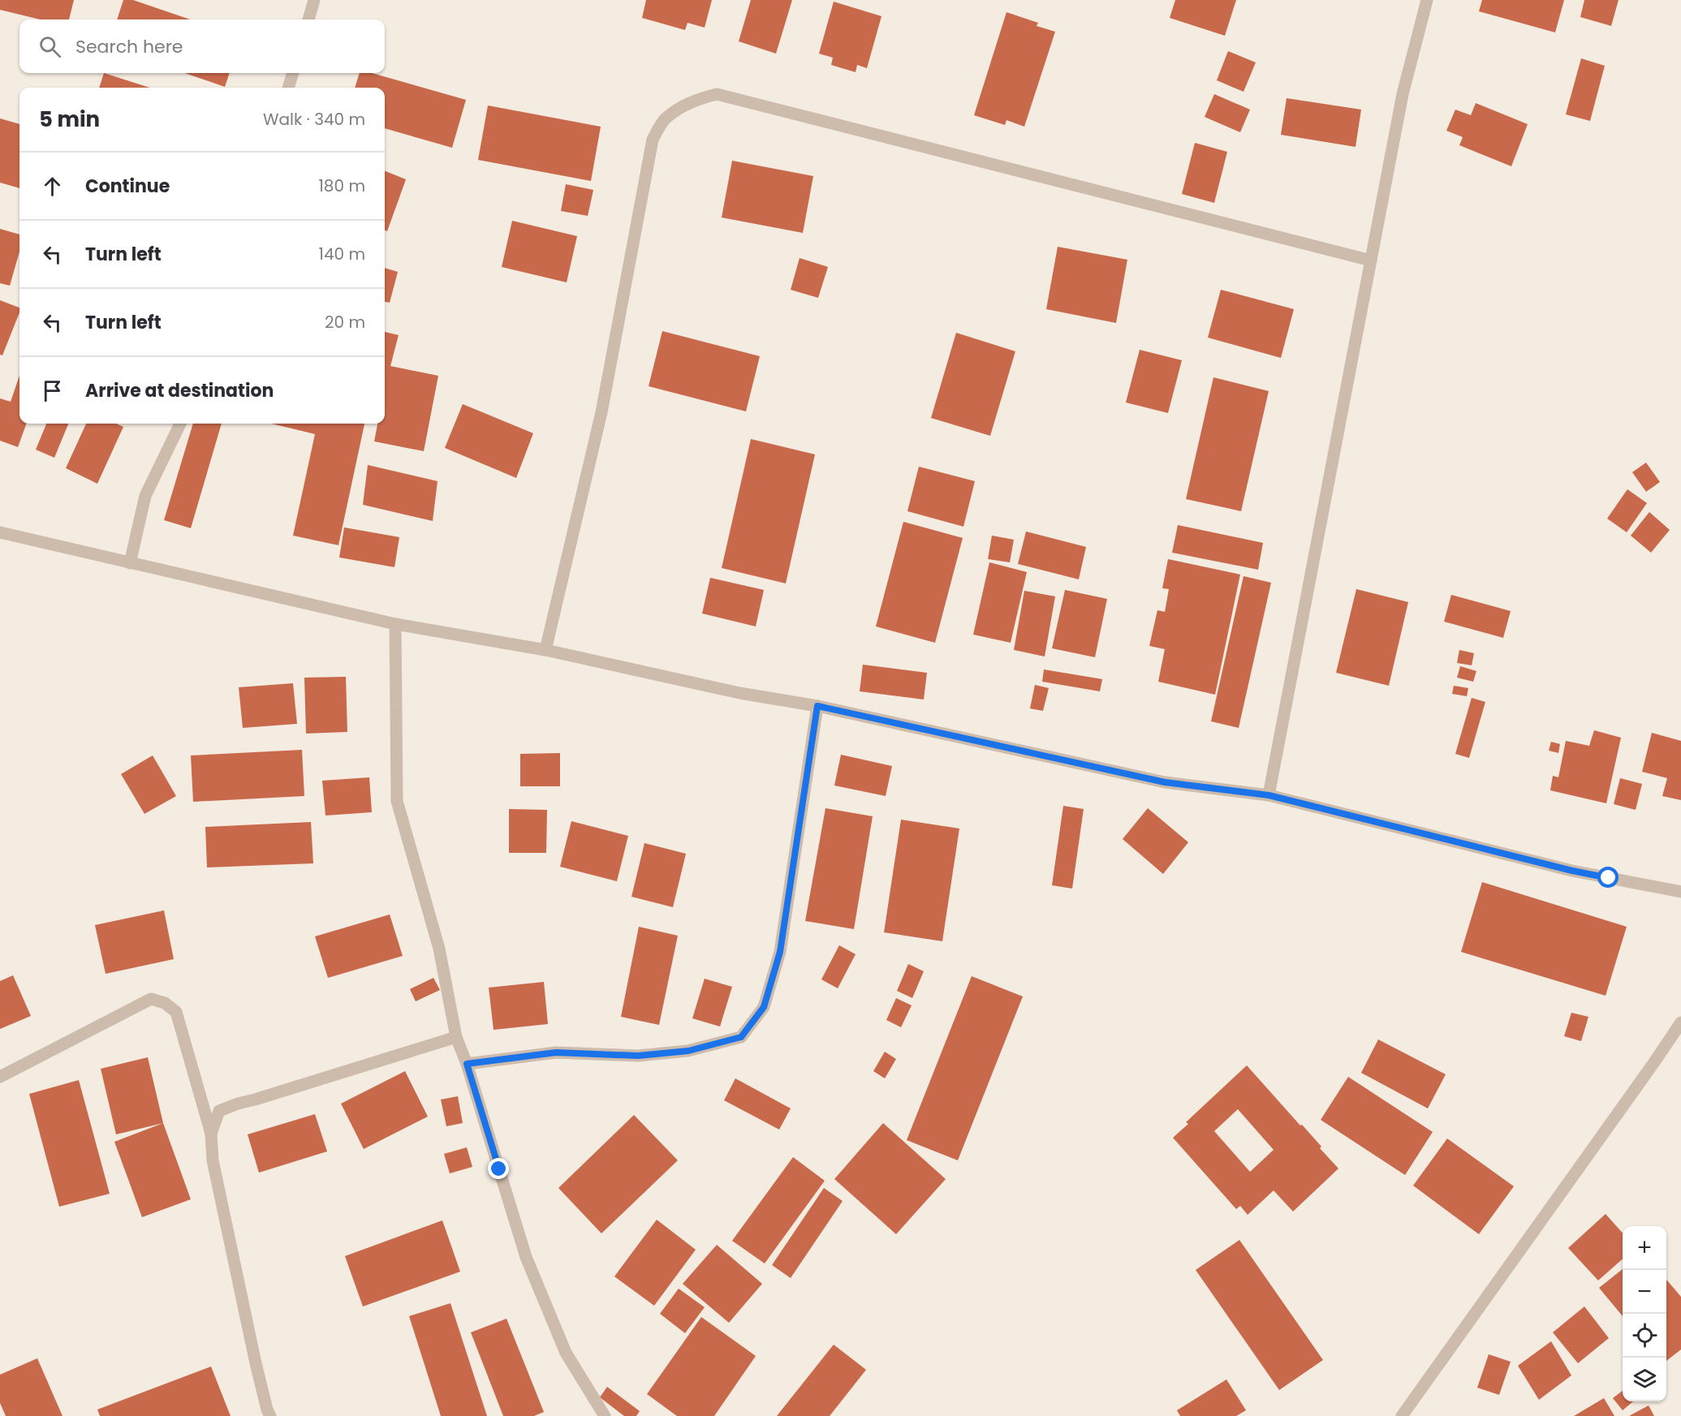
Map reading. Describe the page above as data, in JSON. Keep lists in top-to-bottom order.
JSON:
{
  "page": {
    "search": "Search here",
    "heading": ["5 min", "Walk · 340 m"],
    "list": [
      ["Continue", "180 m"],
      ["Turn left", "140 m"],
      ["Turn left", "20 m"],
      "Arrive at destination"
    ],
    "map_buttons": ["+", "−"]
  }
}
